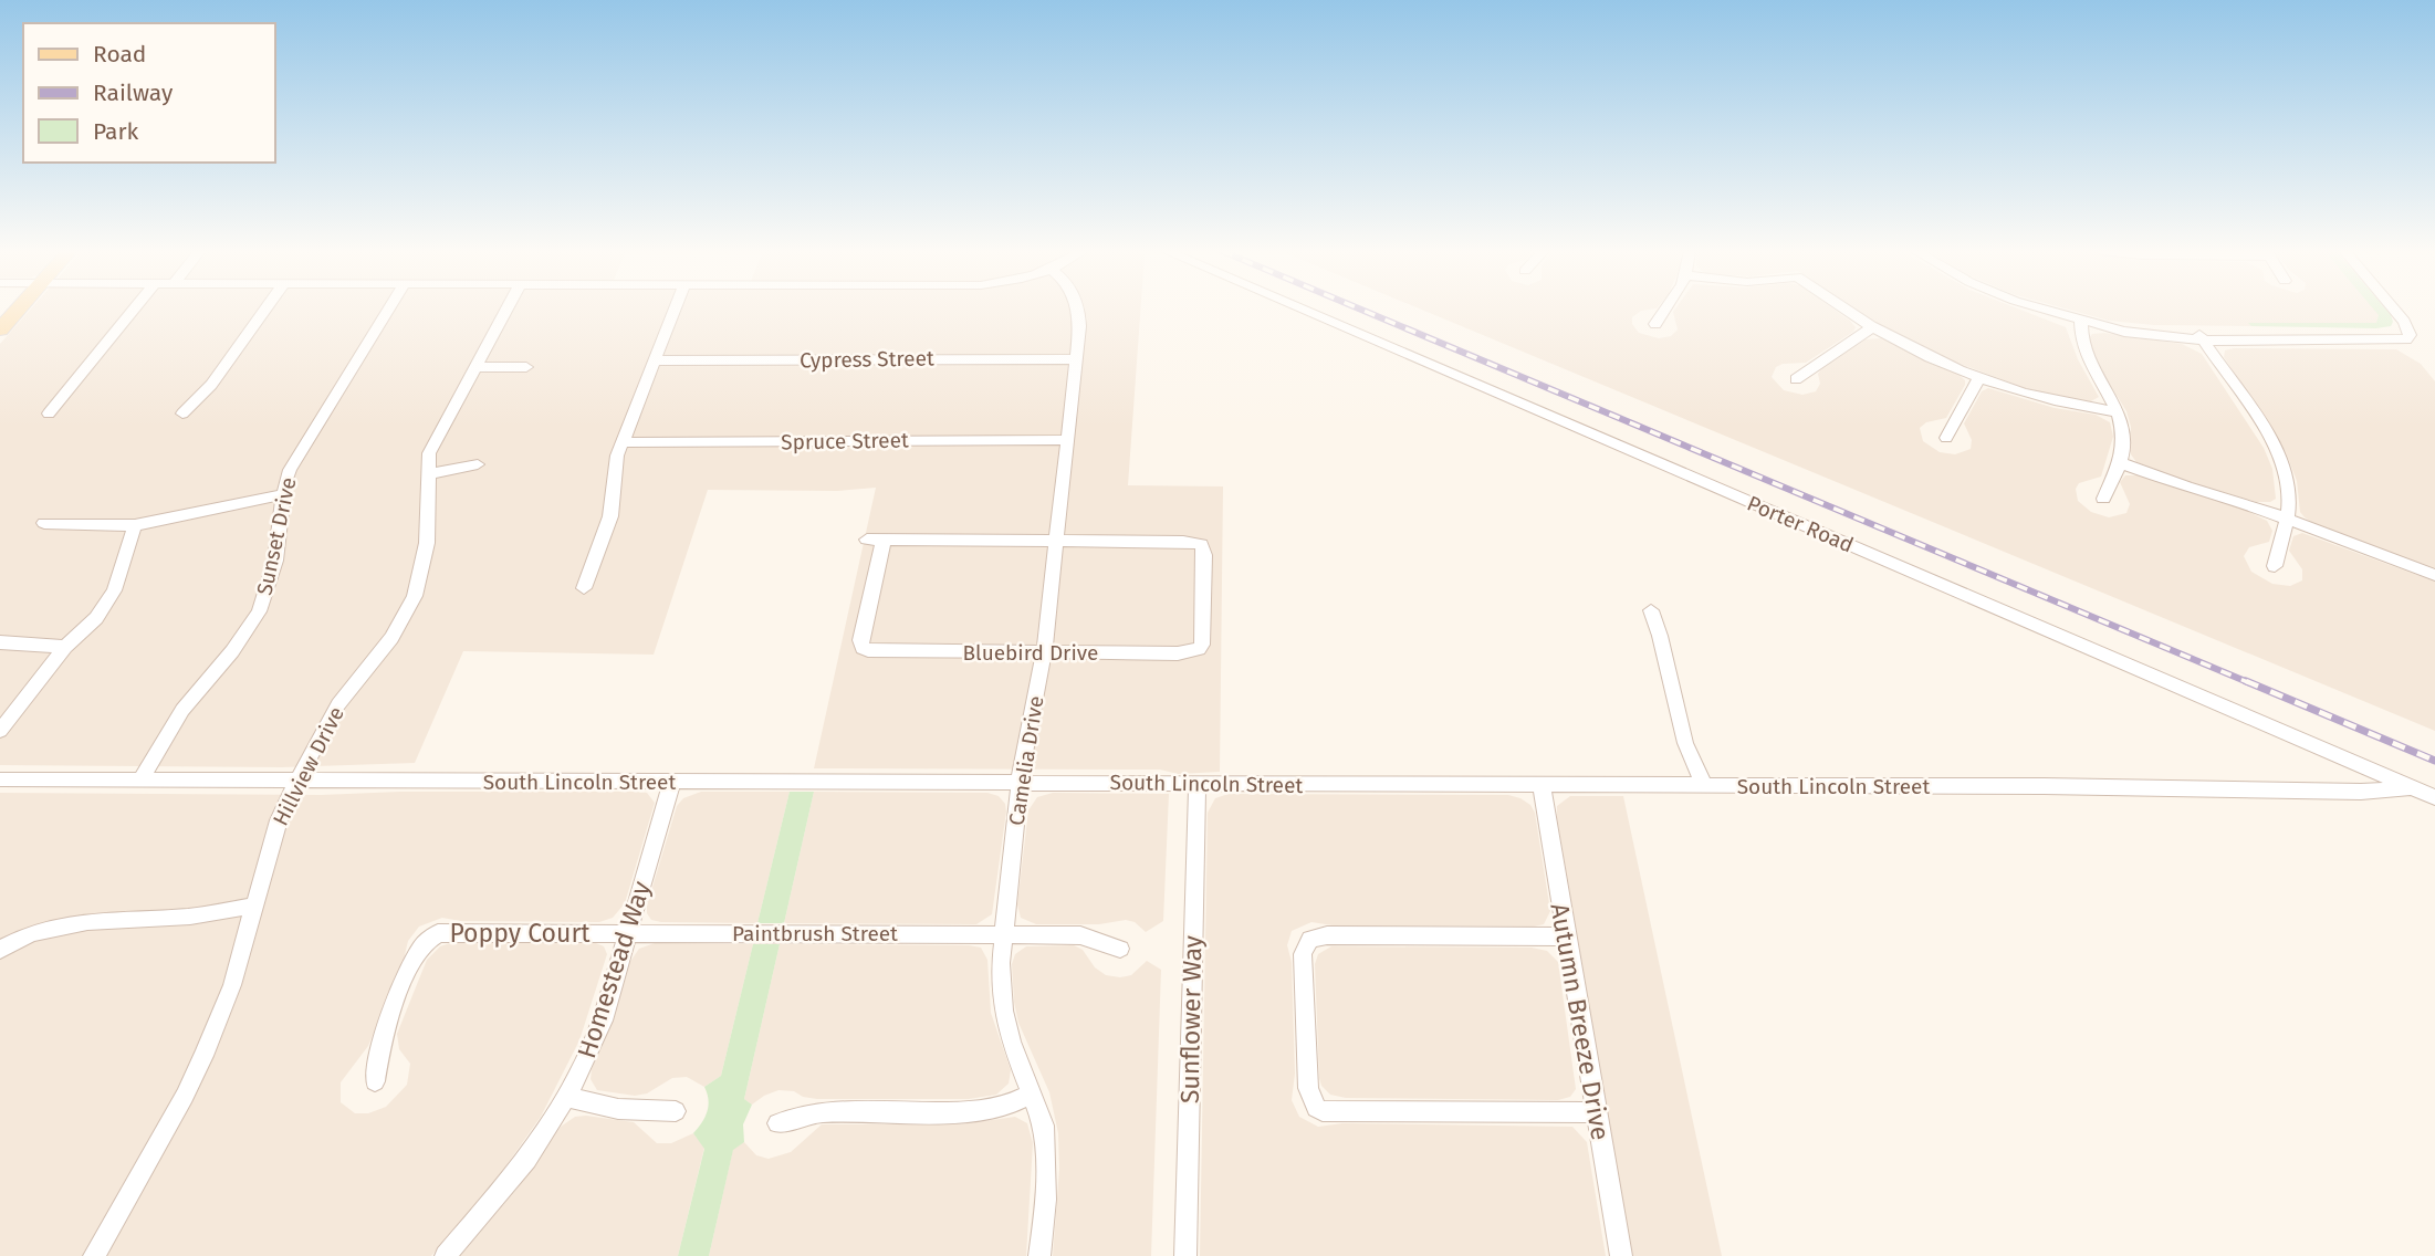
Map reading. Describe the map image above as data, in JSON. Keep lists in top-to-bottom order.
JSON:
{
  "streets": {
    "street": [
      "Cypress Street",
      "Spruce Street",
      "Porter Road",
      "Sunset Drive",
      "Bluebird Drive",
      "Camelia Drive",
      "Hillview Drive",
      "South Lincoln Street",
      "Poppy Court",
      "Paintbrush Street",
      "Homestead Way",
      "Sunflower Way",
      "Autumn Breeze Drive"
    ]
  },
  "crossings": [
    ["Cypress Street", "Camelia Drive"],
    ["Spruce Street", "Camelia Drive"],
    ["Porter Road", "South Lincoln Street"],
    ["Sunset Drive", "South Lincoln Street"],
    ["Bluebird Drive", "Camelia Drive"],
    ["Camelia Drive", "South Lincoln Street"],
    ["Camelia Drive", "Paintbrush Street"],
    ["Hillview Drive", "South Lincoln Street"],
    ["South Lincoln Street", "Homestead Way"],
    ["South Lincoln Street", "Sunflower Way"],
    ["South Lincoln Street", "Autumn Breeze Drive"],
    ["Poppy Court", "Paintbrush Street"],
    ["Poppy Court", "Homestead Way"],
    ["Paintbrush Street", "Homestead Way"]
  ],
  "legend": ["Road", "Railway", "Park"]
}
